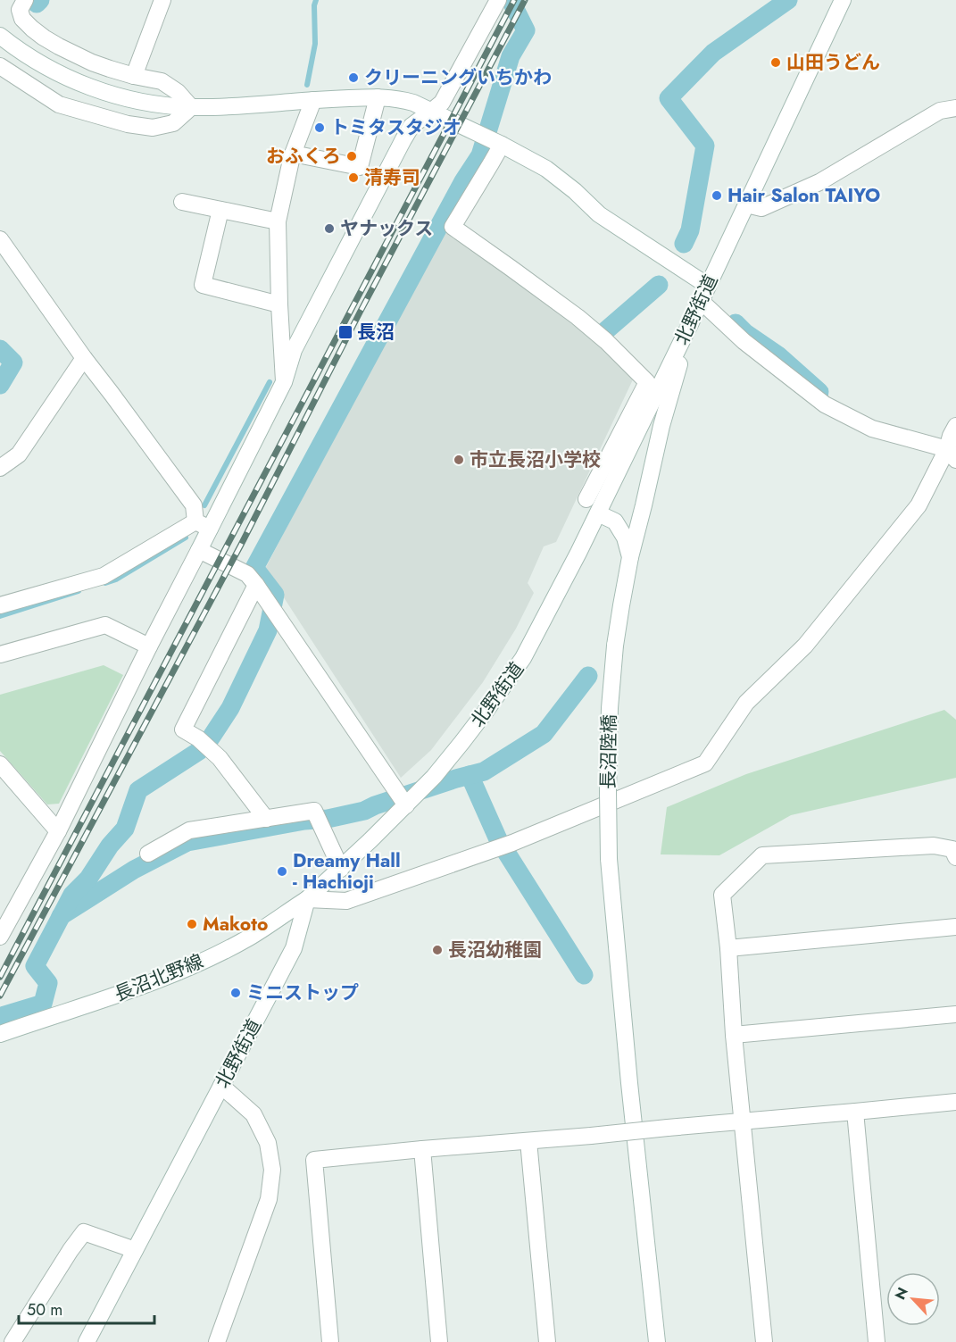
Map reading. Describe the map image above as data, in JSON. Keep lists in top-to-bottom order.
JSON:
{
  "streets": {
    "street": ["北野街道", "長沼陸橋", "長沼北野線"]
  },
  "crossings": [
    ["北野街道", "長沼陸橋"],
    ["北野街道", "長沼北野線"]
  ],
  "places": {
    "other": [
      "山田うどん",
      "クリーニングいちかわ",
      "トミタスタジオ",
      "おふくろ",
      "清寿司",
      "Hair Salon TAIYO",
      "ヤナックス",
      "市立長沼小学校",
      "Dreamy Hall - Hachioji",
      "Makoto",
      "長沼幼稚園",
      "ミニストップ"
    ],
    "transit": ["長沼"]
  },
  "scale_bar": "50 m",
  "north": "top left"
}
